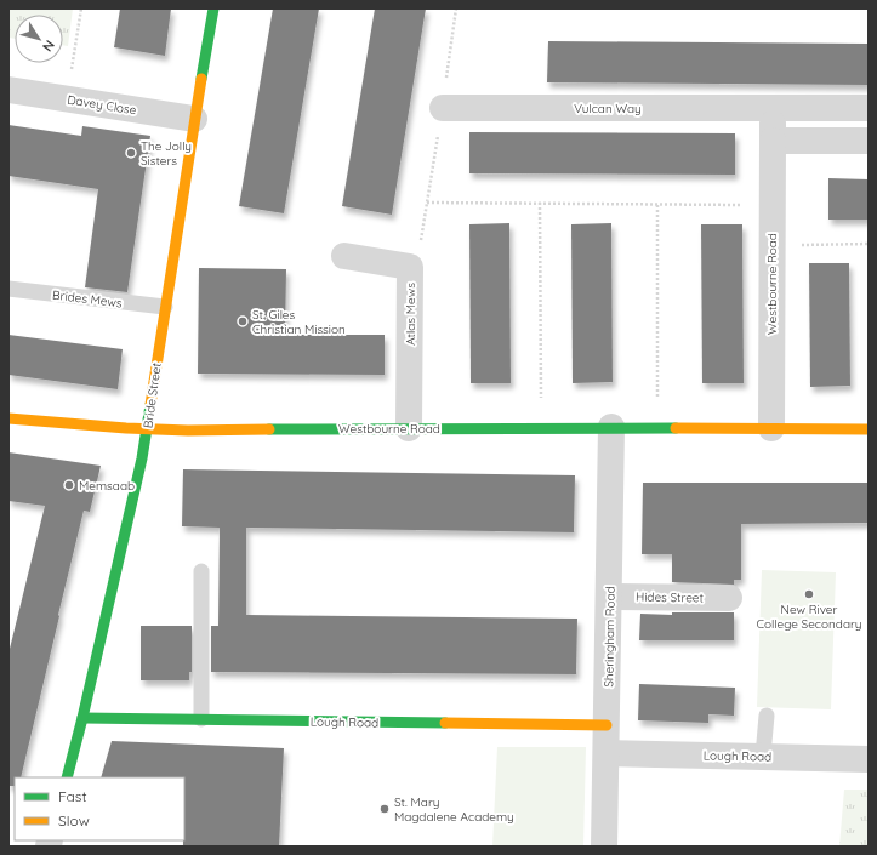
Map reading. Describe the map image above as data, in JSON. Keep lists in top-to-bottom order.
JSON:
{
  "streets": {
    "street": [
      "Davey Close",
      "Vulcan Way",
      "Westbourne Road",
      "Atlas Mews",
      "Bride Street",
      "Hides Street",
      "Sheringham Road",
      "Lough Road"
    ],
    "lane": ["Brides Mews"]
  },
  "crossings": [
    ["Davey Close", "Bride Street"],
    ["Westbourne Road", "Atlas Mews"],
    ["Westbourne Road", "Bride Street"],
    ["Westbourne Road", "Sheringham Road"],
    ["Brides Mews", "Bride Street"],
    ["Bride Street", "Lough Road"],
    ["Hides Street", "Sheringham Road"],
    ["Sheringham Road", "Lough Road"]
  ],
  "places": [
    "The Jolly Sisters",
    "St. Giles Christian Mission",
    "Memsaab",
    "New River College Secondary",
    "St. Mary Magdalene Academy"
  ],
  "legend": ["Fast", "Slow"],
  "north": "bottom right"
}
